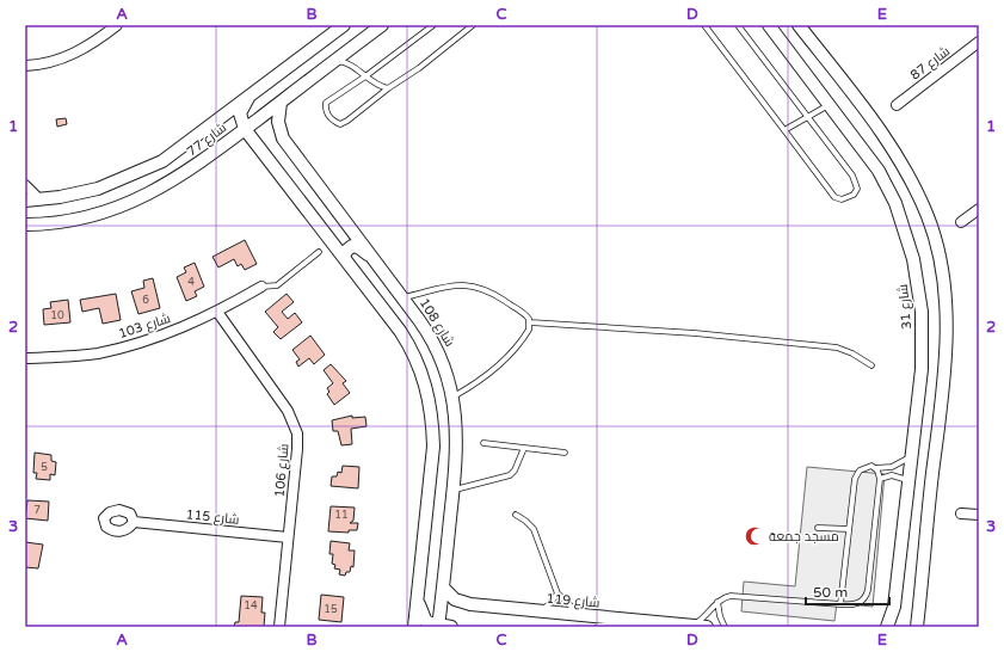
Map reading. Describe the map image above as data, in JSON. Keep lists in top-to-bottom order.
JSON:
{
  "streets": {
    "street": [
      "شارع 87",
      "شارع 77",
      "شارع 31",
      "شارع 108",
      "شارع 103",
      "شارع 106",
      "شارع 115",
      "شارع 119"
    ]
  },
  "crossings": [
    ["شارع 77", "شارع 108"],
    ["شارع 108", "شارع 119"],
    ["شارع 103", "شارع 106"],
    ["شارع 106", "شارع 115"]
  ],
  "places": {
    "mosque": ["مسجد جمعة"]
  },
  "house_numbers": [
    "4",
    "6",
    "10",
    "5",
    "7",
    "11",
    "14",
    "15"
  ],
  "scale_bar": "50 m",
  "grid": {
    "columns": [
      "A",
      "B",
      "C",
      "D",
      "E"
    ],
    "rows": ["1", "2", "3"]
  }
}
